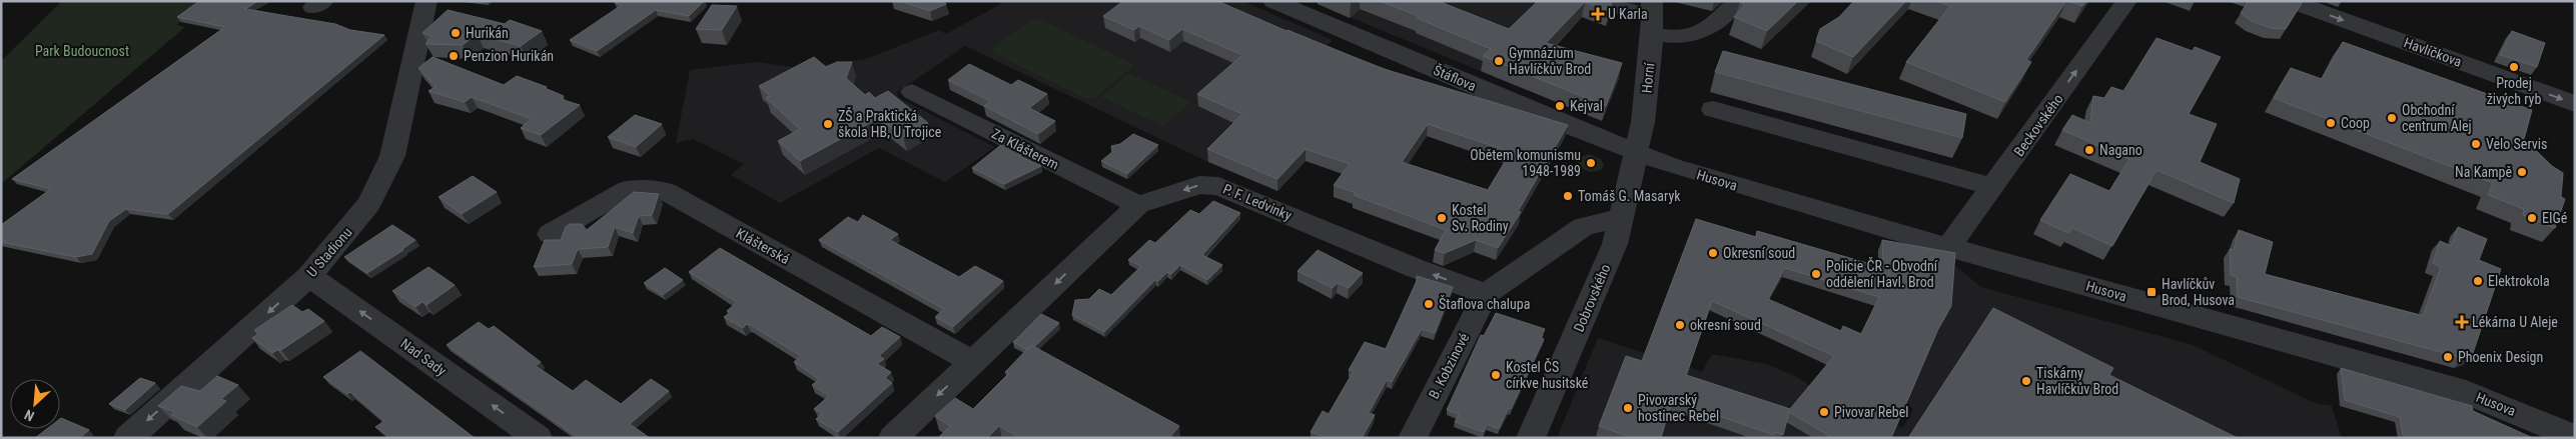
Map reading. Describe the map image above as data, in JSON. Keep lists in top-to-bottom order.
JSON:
{
  "streets": {
    "street": [
      "Havlíčkova",
      "Štáflova",
      "Horní",
      "Beckovského",
      "Za Klášterem",
      "Husova",
      "P. F. Ledvinky",
      "Klášterská",
      "U Stadionu",
      "Dobrovského",
      "Nad Sady",
      "B. Kobzinové"
    ]
  },
  "crossings": [
    ["Štáflova", "Horní"],
    ["Štáflova", "Husova"],
    ["Štáflova", "Dobrovského"],
    ["Horní", "Husova"],
    ["Horní", "Dobrovského"],
    ["Beckovského", "Husova"],
    ["Za Klášterem", "P. F. Ledvinky"],
    ["Husova", "Dobrovského"],
    ["P. F. Ledvinky", "Klášterská"],
    ["P. F. Ledvinky", "B. Kobzinové"],
    ["U Stadionu", "Nad Sady"]
  ],
  "one_way": [
    "Havlíčkova",
    "Beckovského",
    "P. F. Ledvinky",
    "U Stadionu",
    "Nad Sady"
  ],
  "parks": ["Park Budoucnost"],
  "places": {
    "health": ["U Karla", "Lékárna U Aleje"],
    "other": [
      "Hurikán",
      "Penzion Hurikán",
      "Gymnázium Havlíčkův Brod",
      "Prodej živých ryb",
      "Kejval",
      "Obchodní centrum Alej",
      "Coop",
      "ZŠ a Praktická škola HB, U Trojice",
      "Velo Servis",
      "Nagano",
      "Obětem komunismu 1948-1989",
      "Na Kampě",
      "Tomáš G. Masaryk",
      "Kostel Sv. Rodiny",
      "EIGé",
      "Okresní soud",
      "Policie ČR - Obvodní oddělení Havl. Brod",
      "Elektrokola",
      "Štaflova chalupa",
      "okresní soud",
      "Phoenix Design",
      "Kostel ČS církve husitské",
      "Tiskárny Havlíčkův Brod",
      "Pivovarský hostinec Rebel",
      "Pivovar Rebel"
    ],
    "transit": ["Havlíčkův Brod, Husova"]
  },
  "north": "bottom left"
}
